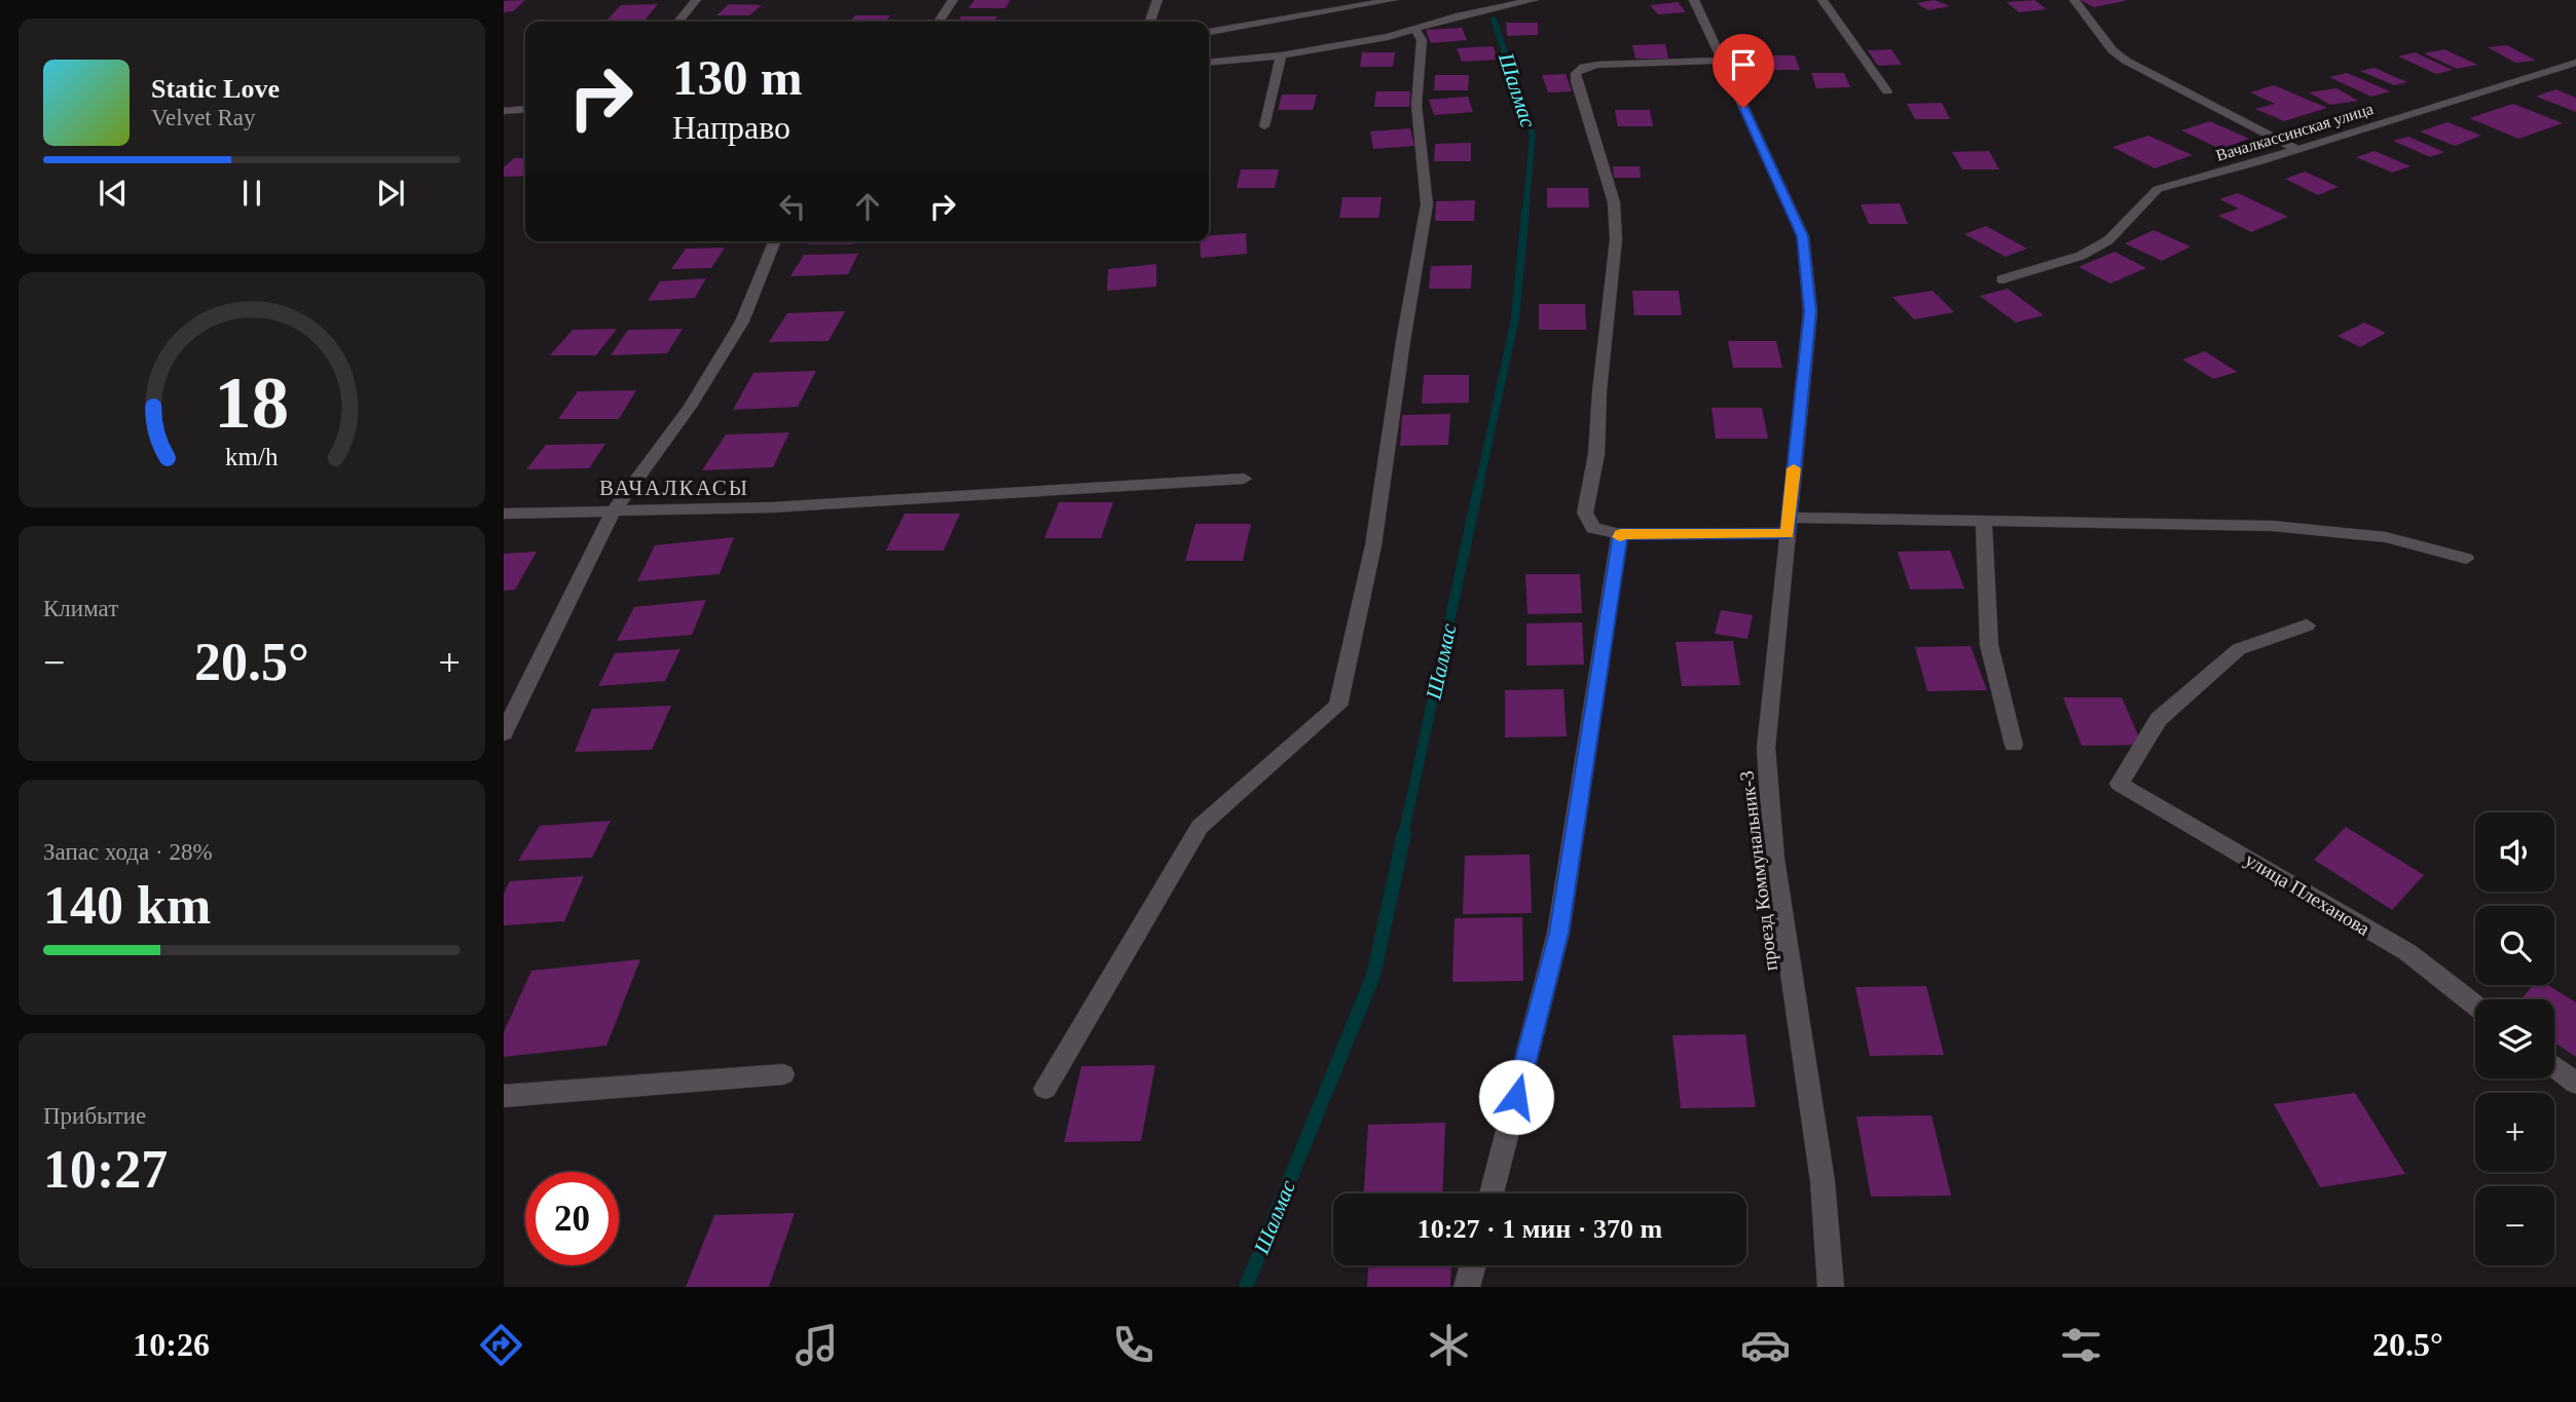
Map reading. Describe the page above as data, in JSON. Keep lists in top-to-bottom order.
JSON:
{
  "streets": {
    "street": ["Вачалкассинская улица", "проезд Коммунальник-3", "улица Плеханова"]
  },
  "districts": ["ВАЧАЛКАСЫ"],
  "water": ["Шалмас"],
  "page": {
    "turn": ["130 m", "Направо"],
    "song": ["Static Love", "Velvet Ray"],
    "tile": [
      "Климат",
      ["Запас хода · 28%", "140 km"],
      ["Прибытие", "10:27"]
    ],
    "heat": ["−", "20.5°", "+"],
    "map_buttons": ["+", "−"],
    "limit": "20",
    "trip": "10:27 · 1 мин · 370 m",
    "tabs": ["10:26", "20.5°"],
    "gauge": ["18", "km/h"]
  }
}
